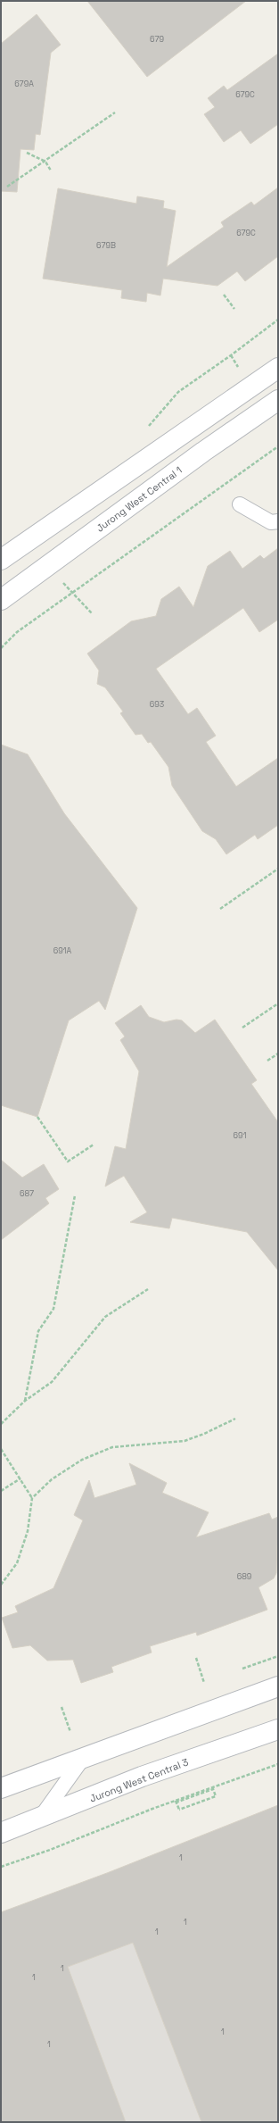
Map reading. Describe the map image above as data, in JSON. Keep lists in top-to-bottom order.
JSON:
{
  "streets": {
    "street": ["Jurong West Central 1", "Jurong West Central 3"]
  },
  "house_numbers": [
    "679",
    "679A",
    "679C",
    "679C",
    "679B",
    "693",
    "691A",
    "691",
    "687",
    "689",
    "1",
    "1",
    "1",
    "1",
    "1",
    "1",
    "1"
  ]
}
